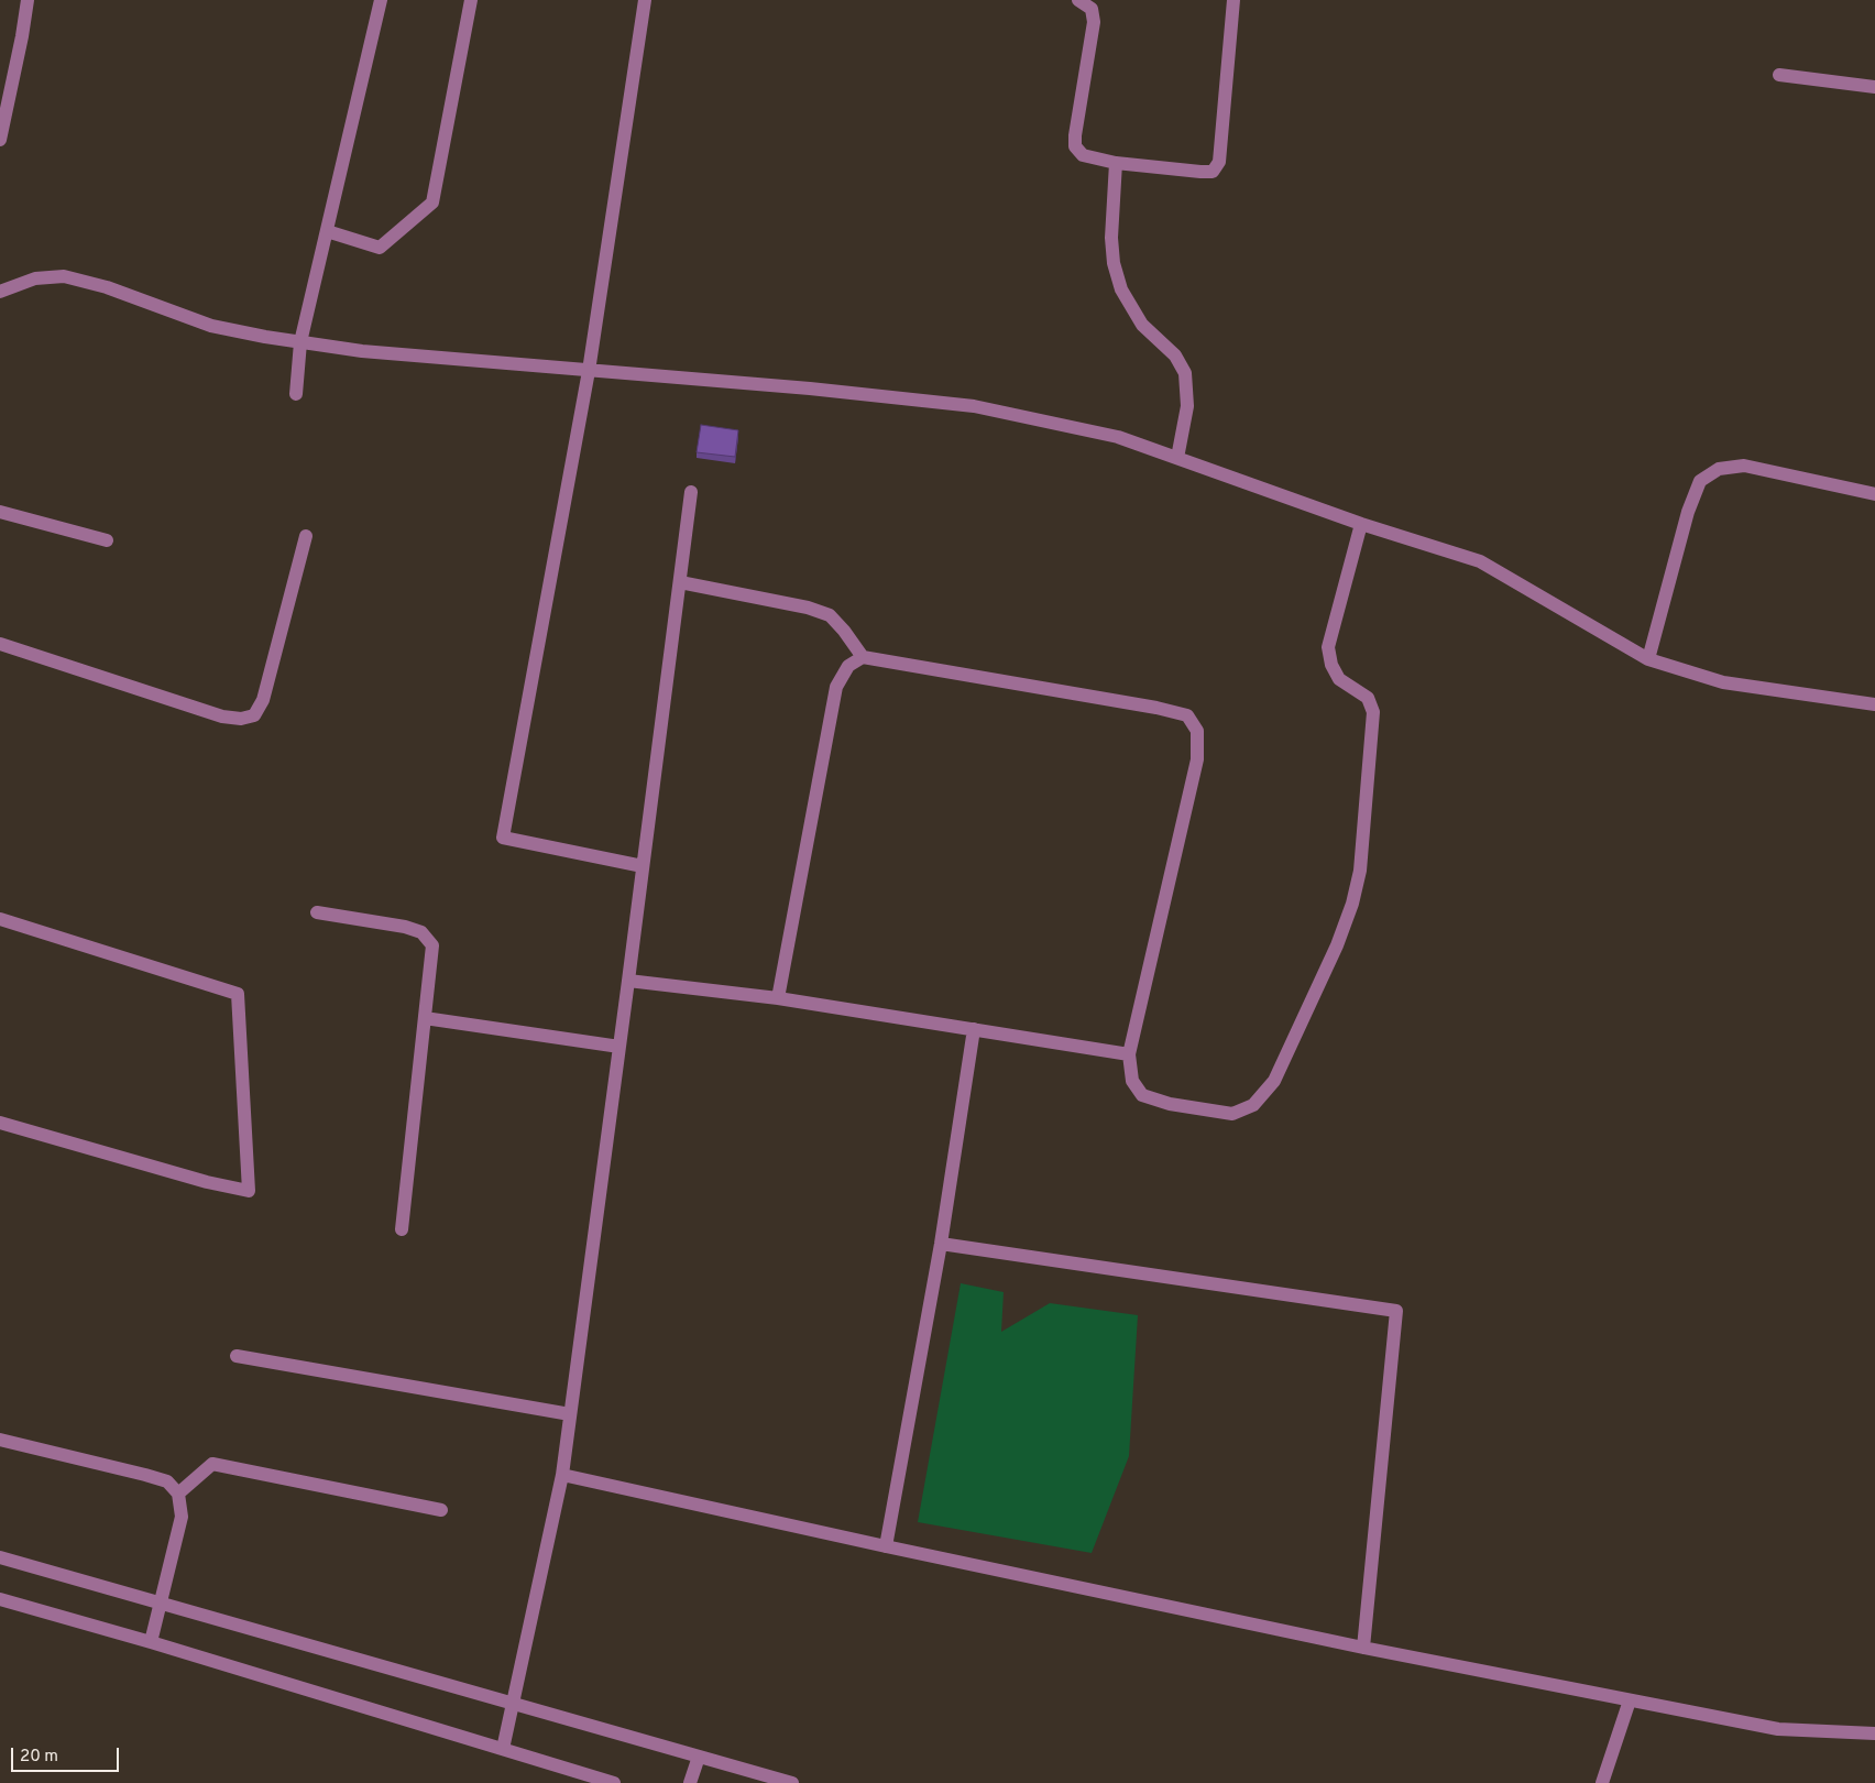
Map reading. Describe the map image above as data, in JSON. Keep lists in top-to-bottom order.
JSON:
{
  "scale_bar": "20 m"
}
